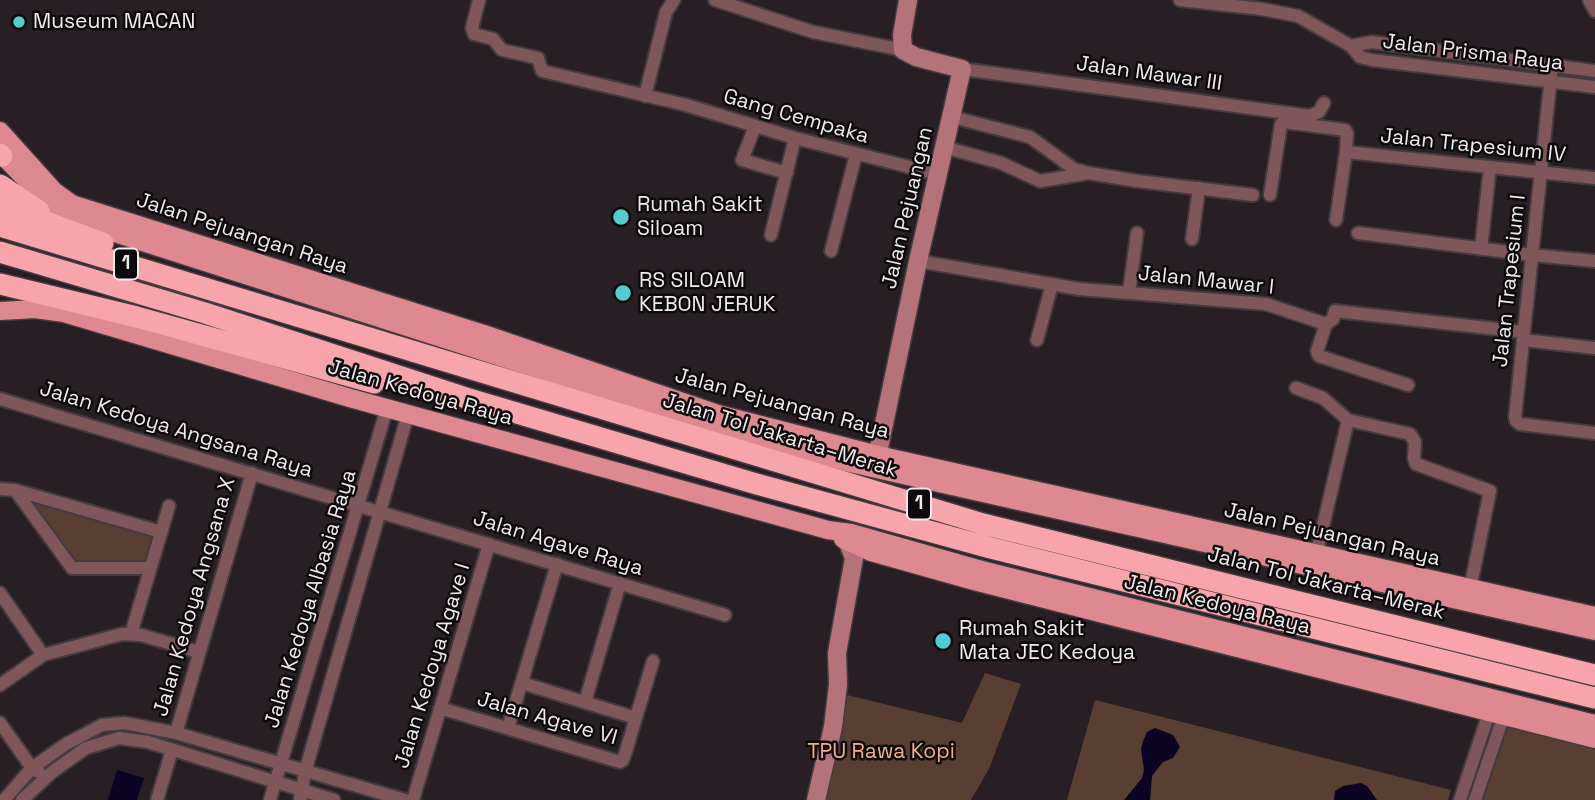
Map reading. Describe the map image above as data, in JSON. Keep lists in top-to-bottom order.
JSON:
{
  "streets": {
    "highway": ["1", "Jalan Tol Jakarta–Merak"],
    "main road": ["Jalan Pejuangan Raya", "Jalan Kedoya Raya"],
    "street": [
      "Jalan Prisma Raya",
      "Jalan Mawar III",
      "Gang Cempaka",
      "Jalan Trapesium IV",
      "Jalan Pejuangan",
      "Jalan Mawar I",
      "Jalan Trapesium I",
      "Jalan Kedoya Angsana Raya",
      "Jalan Agave Raya",
      "Jalan Kedoya Angsana X",
      "Jalan Kedoya Albasia Raya",
      "Jalan Kedoya Agave I",
      "Jalan Agave VI"
    ]
  },
  "crossings": [
    ["Jalan Prisma Raya", "Jalan Trapesium I"],
    ["Jalan Mawar III", "Jalan Pejuangan"],
    ["Gang Cempaka", "Jalan Pejuangan"],
    ["Jalan Trapesium IV", "Jalan Trapesium I"],
    ["Jalan Pejuangan", "Jalan Pejuangan Raya"],
    ["Jalan Pejuangan", "Jalan Mawar I"],
    ["Jalan Kedoya Raya", "Jalan Kedoya Albasia Raya"],
    ["Jalan Kedoya Angsana Raya", "Jalan Agave Raya"],
    ["Jalan Kedoya Angsana Raya", "Jalan Kedoya Angsana X"],
    ["Jalan Kedoya Angsana Raya", "Jalan Kedoya Albasia Raya"],
    ["Jalan Agave Raya", "Jalan Kedoya Albasia Raya"],
    ["Jalan Agave Raya", "Jalan Kedoya Agave I"],
    ["Jalan Kedoya Agave I", "Jalan Agave VI"]
  ],
  "parks": ["TPU Rawa Kopi"],
  "places": [
    "Museum MACAN",
    "Rumah Sakit Siloam",
    "RS SILOAM KEBON JERUK",
    "Rumah Sakit Mata JEC Kedoya"
  ]
}
